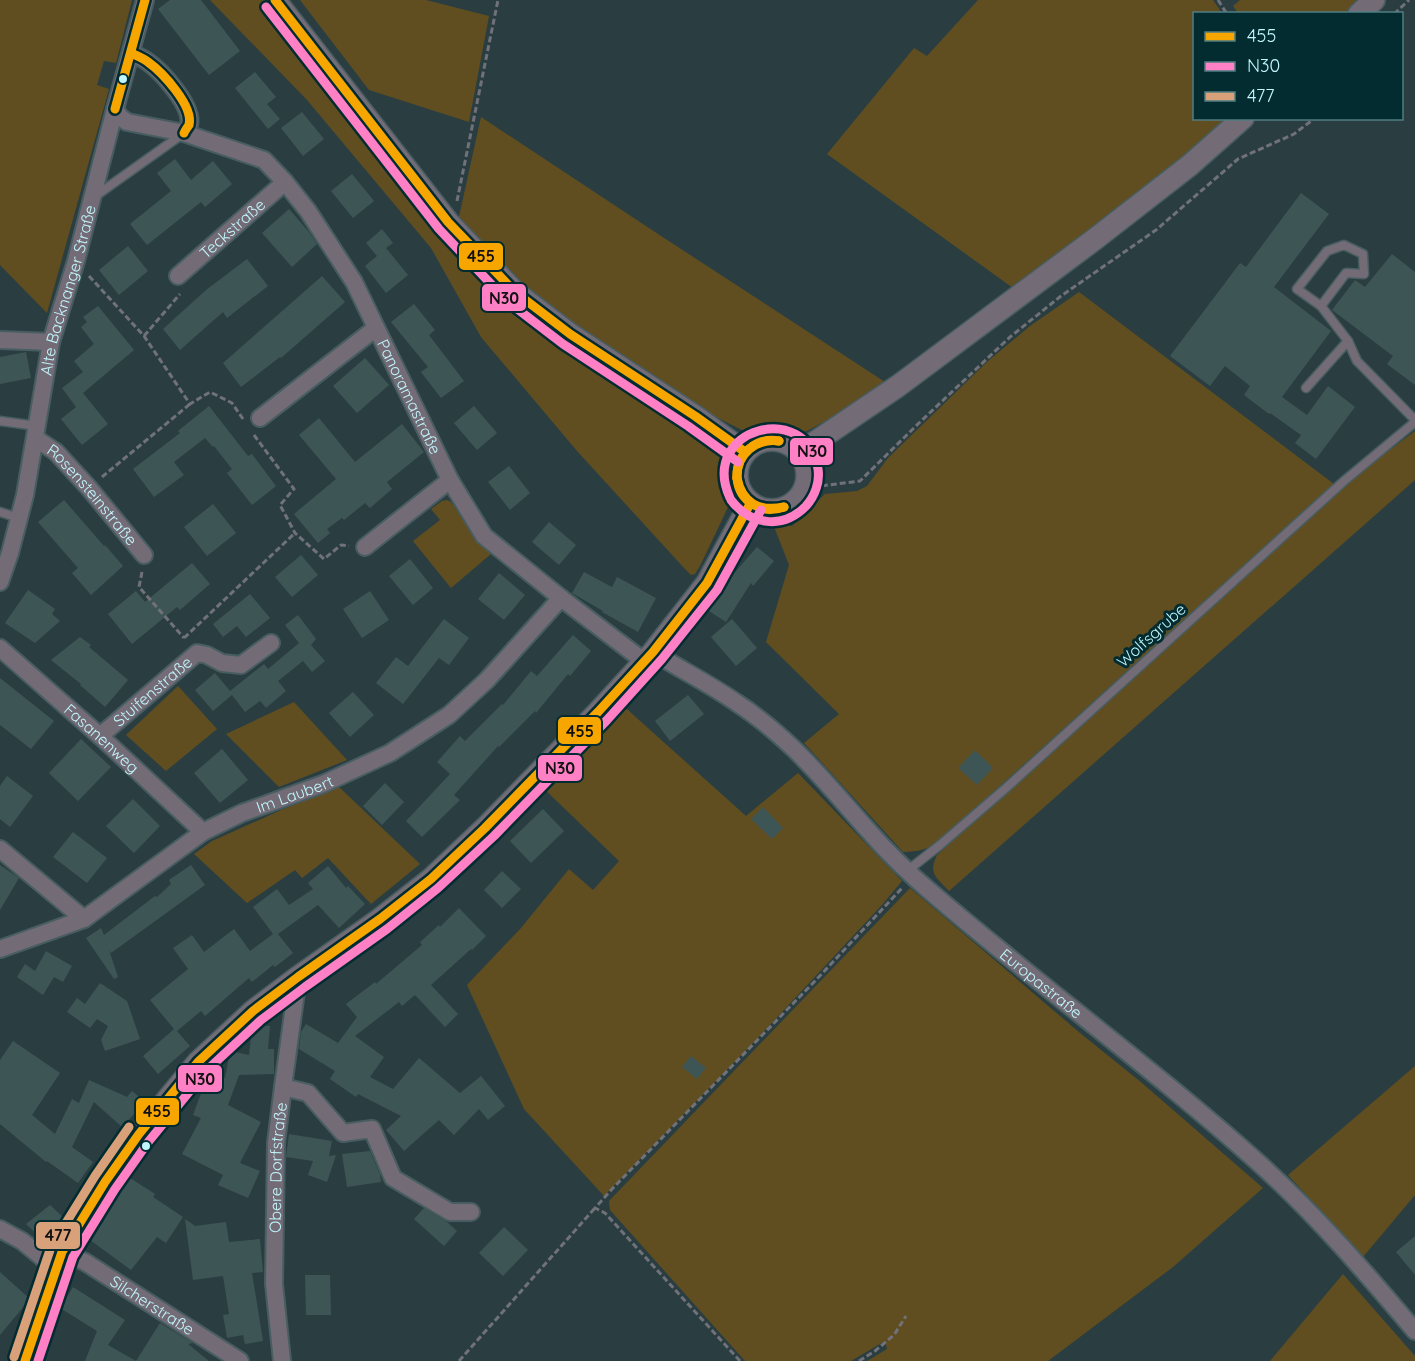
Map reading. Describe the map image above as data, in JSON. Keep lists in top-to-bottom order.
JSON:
{
  "streets": {
    "street": [
      "Teckstraße",
      "Alte Backnanger Straße",
      "Panoramastraße",
      "Rosensteinstraße",
      "Stuifenstraße",
      "Fasanenweg",
      "Im Laubert",
      "Europastraße",
      "Obere Dorfstraße",
      "Silcherstraße"
    ],
    "lane": ["Wolfsgrube"]
  },
  "crossings": [
    ["Teckstraße", "Panoramastraße"],
    ["Alte Backnanger Straße", "Panoramastraße"],
    ["Alte Backnanger Straße", "Rosensteinstraße"],
    ["Panoramastraße", "Im Laubert"],
    ["Panoramastraße", "Europastraße"],
    ["Wolfsgrube", "Europastraße"],
    ["Stuifenstraße", "Fasanenweg"],
    ["Fasanenweg", "Im Laubert"]
  ],
  "lines": ["transit line 455", "transit line N30", "transit line 477"],
  "legend": ["455", "N30", "477"]
}
